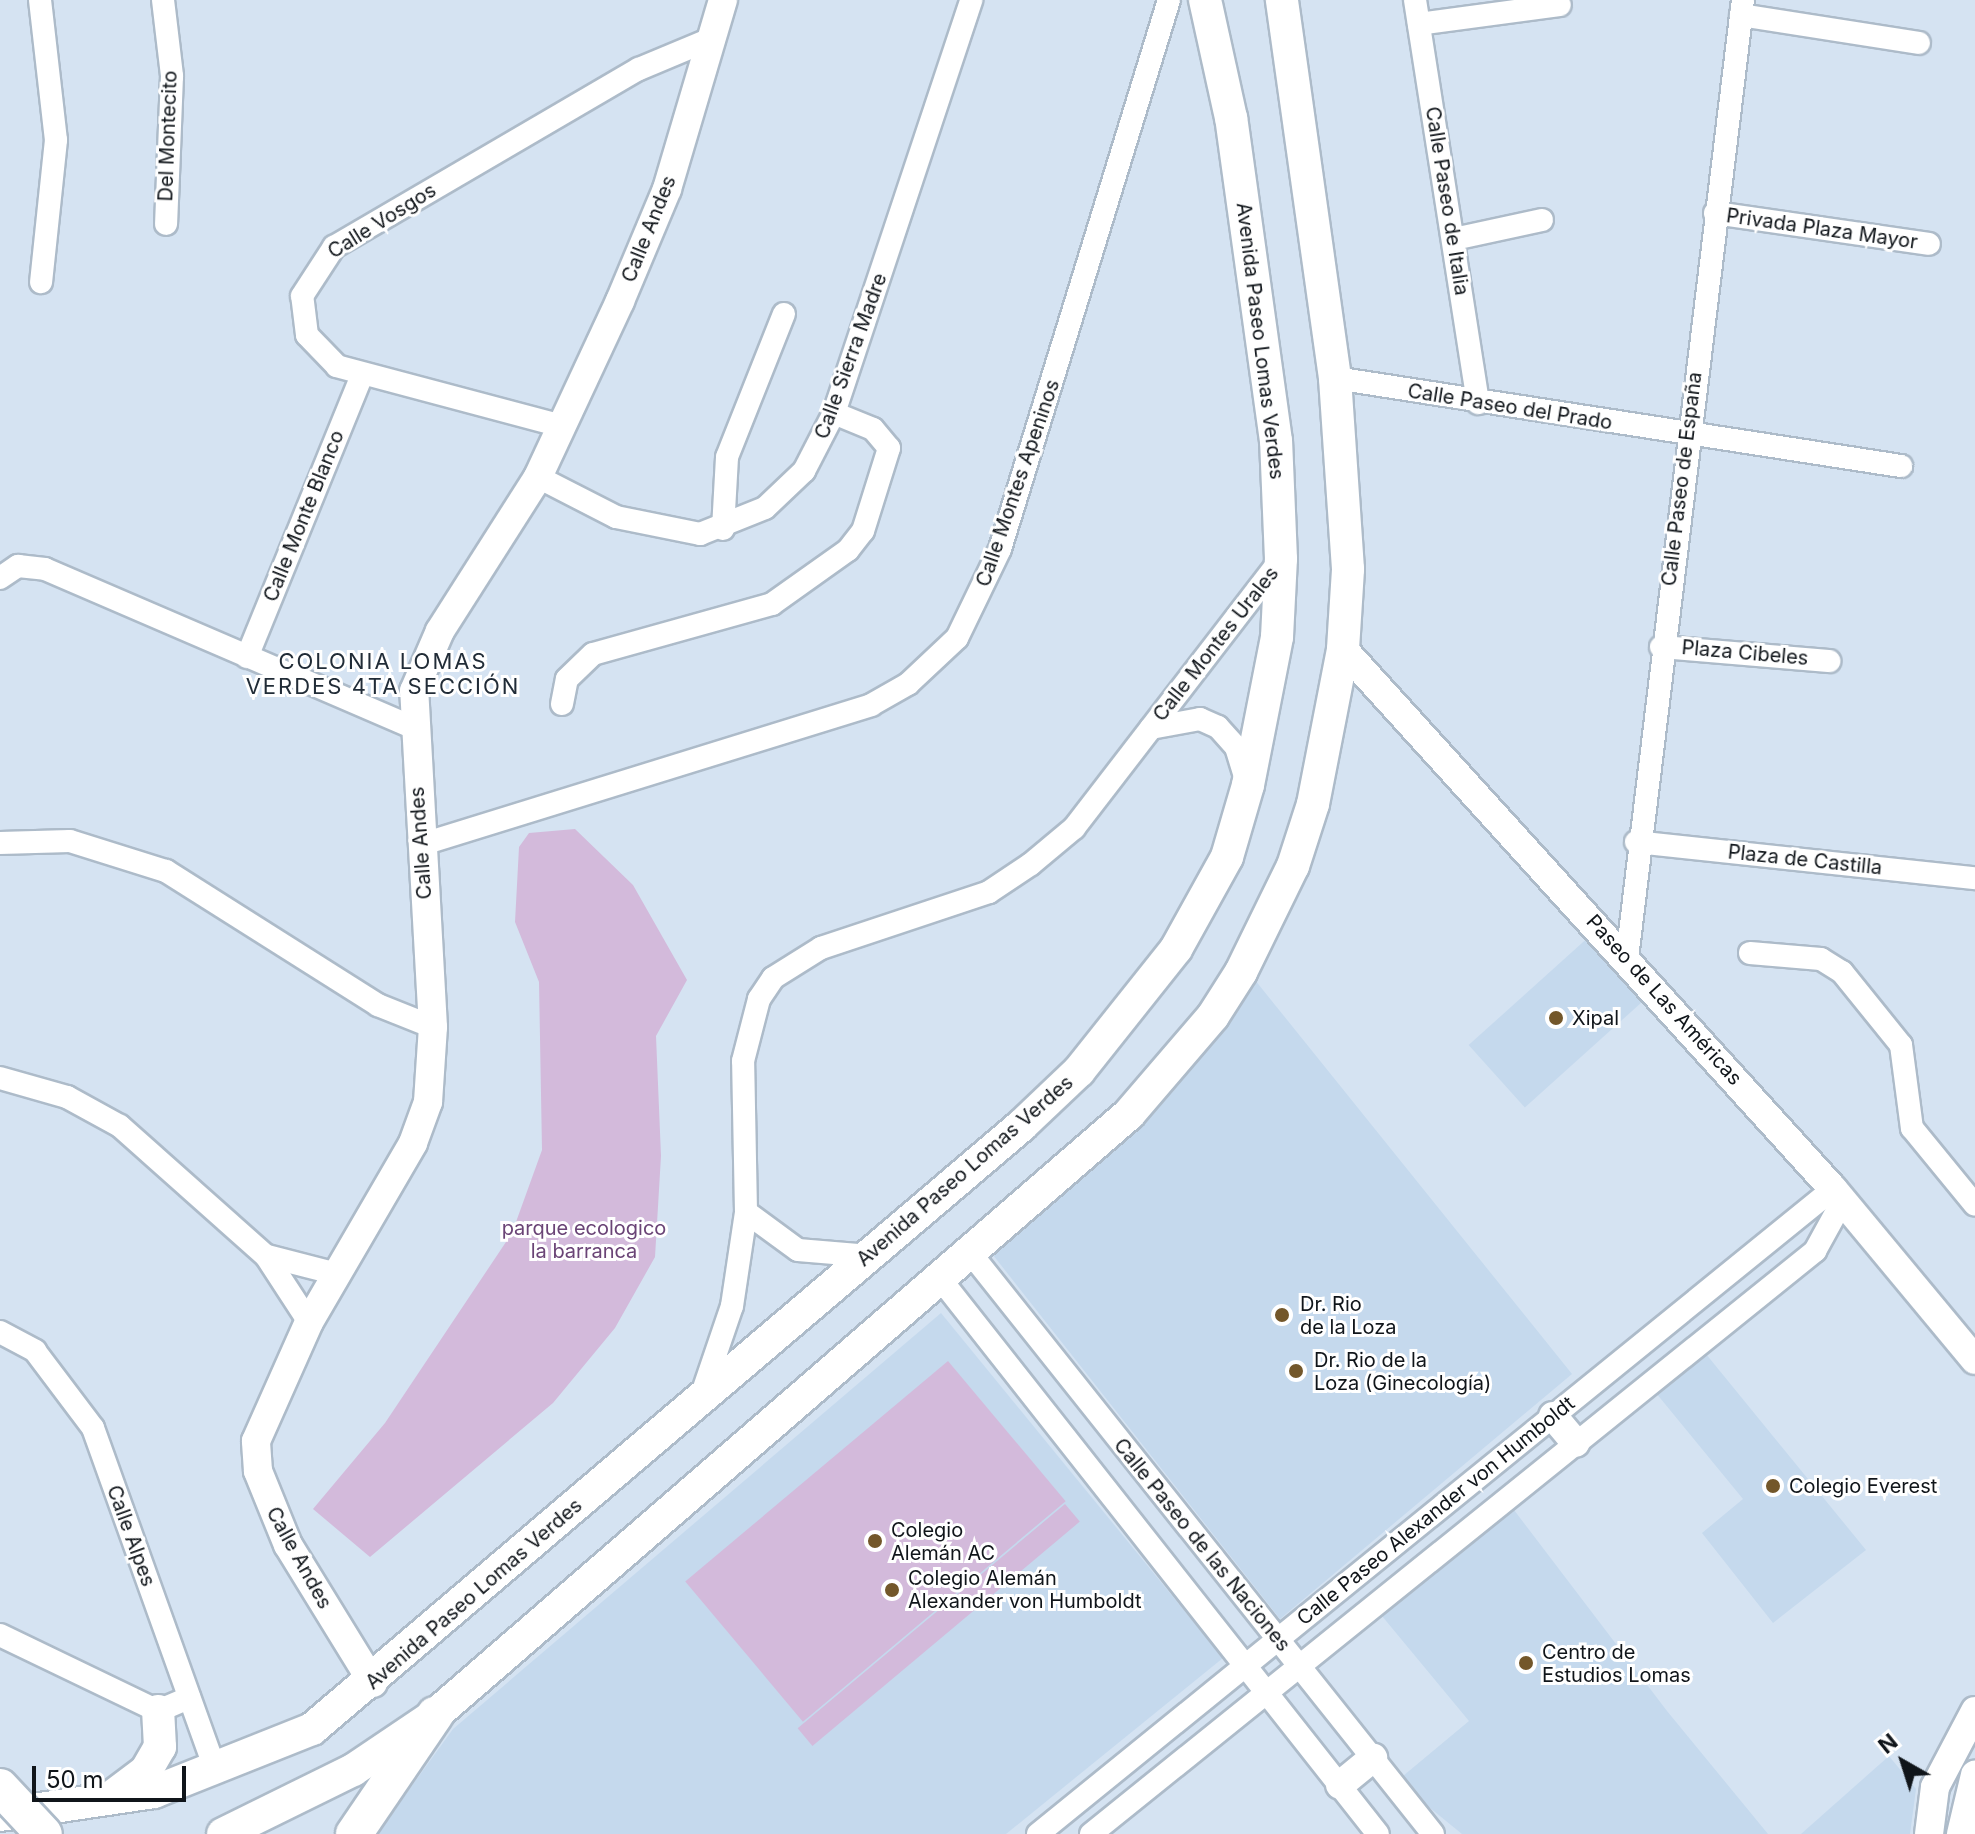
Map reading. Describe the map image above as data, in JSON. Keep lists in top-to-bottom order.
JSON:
{
  "streets": {
    "main road": ["Avenida Paseo Lomas Verdes"],
    "street": [
      "Del Montecito",
      "Calle Paseo de Italia",
      "Calle Vosgos",
      "Calle Andes",
      "Privada Plaza Mayor",
      "Calle Sierra Madre",
      "Calle Paseo del Prado",
      "Calle Paseo de España",
      "Calle Montes Apeninos",
      "Calle Monte Blanco",
      "Calle Montes Urales",
      "Plaza Cibeles",
      "Plaza de Castilla",
      "Paseo de Las Américas",
      "Calle Paseo Alexander von Humboldt",
      "Calle Alpes",
      "Calle Paseo de las Naciones"
    ]
  },
  "crossings": [
    ["Calle Paseo de Italia", "Calle Paseo del Prado"],
    ["Calle Vosgos", "Calle Andes"],
    ["Calle Vosgos", "Calle Monte Blanco"],
    ["Calle Andes", "Avenida Paseo Lomas Verdes"],
    ["Calle Andes", "Calle Sierra Madre"],
    ["Calle Andes", "Calle Montes Apeninos"],
    ["Privada Plaza Mayor", "Calle Paseo de España"],
    ["Avenida Paseo Lomas Verdes", "Calle Montes Urales"],
    ["Avenida Paseo Lomas Verdes", "Calle Alpes"],
    ["Calle Paseo del Prado", "Calle Paseo de España"],
    ["Calle Paseo de España", "Plaza Cibeles"],
    ["Calle Paseo de España", "Plaza de Castilla"],
    ["Calle Paseo de España", "Paseo de Las Américas"],
    ["Paseo de Las Américas", "Calle Paseo Alexander von Humboldt"],
    ["Calle Paseo Alexander von Humboldt", "Calle Paseo de las Naciones"]
  ],
  "districts": ["COLONIA LOMAS VERDES 4TA SECCIÓN"],
  "parks": ["parque ecologico la barranca"],
  "places": [
    "Xipal",
    "Dr. Rio de la Loza",
    "Dr. Rio de la Loza (Ginecología)",
    "Colegio Everest",
    "Colegio Alemán AC",
    "Colegio Alemán Alexander von Humboldt",
    "Centro de Estudios Lomas"
  ],
  "scale_bar": "50 m",
  "north": "top left"
}
